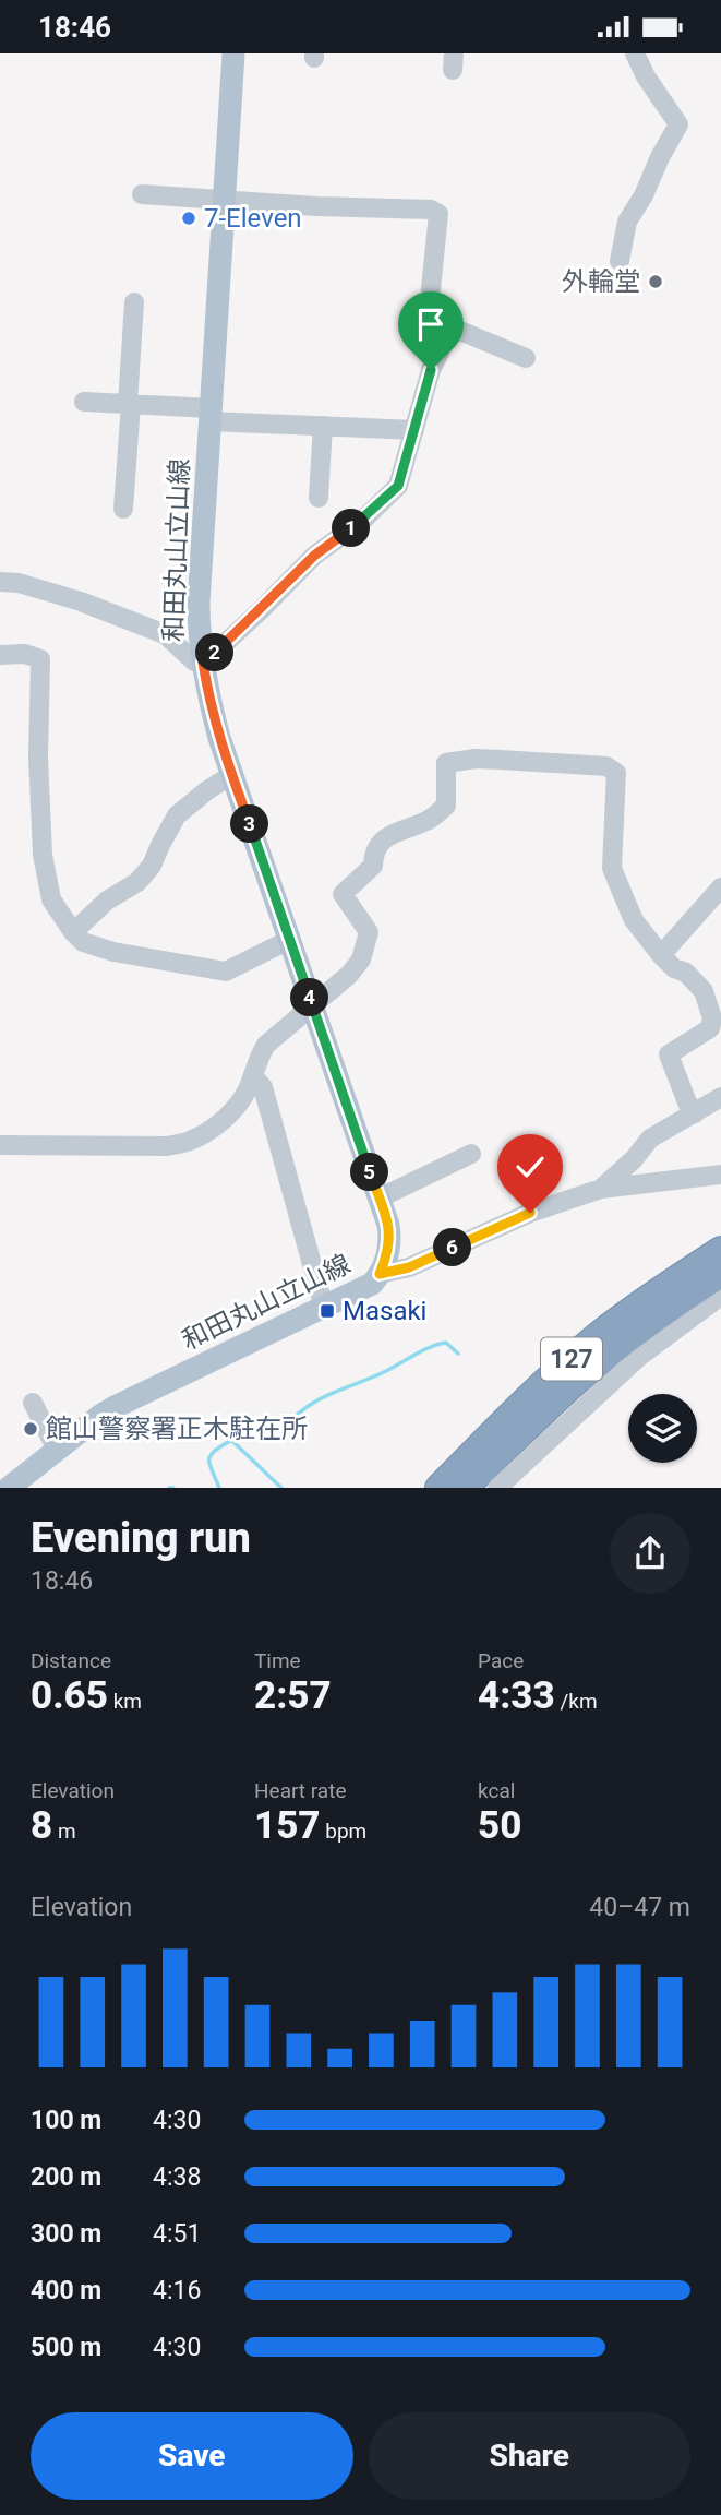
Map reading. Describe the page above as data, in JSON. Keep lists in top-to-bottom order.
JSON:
{
  "streets": {
    "highway": ["127"],
    "main road": ["和田丸山立山線"]
  },
  "places": {
    "other": ["7-Eleven", "外輪堂", "館山警察署正木駐在所"],
    "transit": ["Masaki"]
  },
  "page": {
    "status": "18:46",
    "pins": [
      "1",
      "2",
      "3",
      "4",
      "5",
      "6"
    ],
    "heading": ["Evening run", "18:46"],
    "stats": [
      ["Distance", "0.65 km"],
      ["Time", "2:57"],
      ["Pace", "4:33 /km"],
      ["Elevation", "8 m"],
      ["Heart rate", "157 bpm"],
      ["kcal", "50"]
    ],
    "chart": ["Elevation", "40–47 m"],
    "list": [
      {
        "name": "100 m",
        "note": "4:30"
      },
      {
        "name": "200 m",
        "note": "4:38"
      },
      {
        "name": "300 m",
        "note": "4:51"
      },
      {
        "name": "400 m",
        "note": "4:16"
      },
      {
        "name": "500 m",
        "note": "4:30"
      }
    ],
    "buttons": ["Save", "Share"]
  }
}
